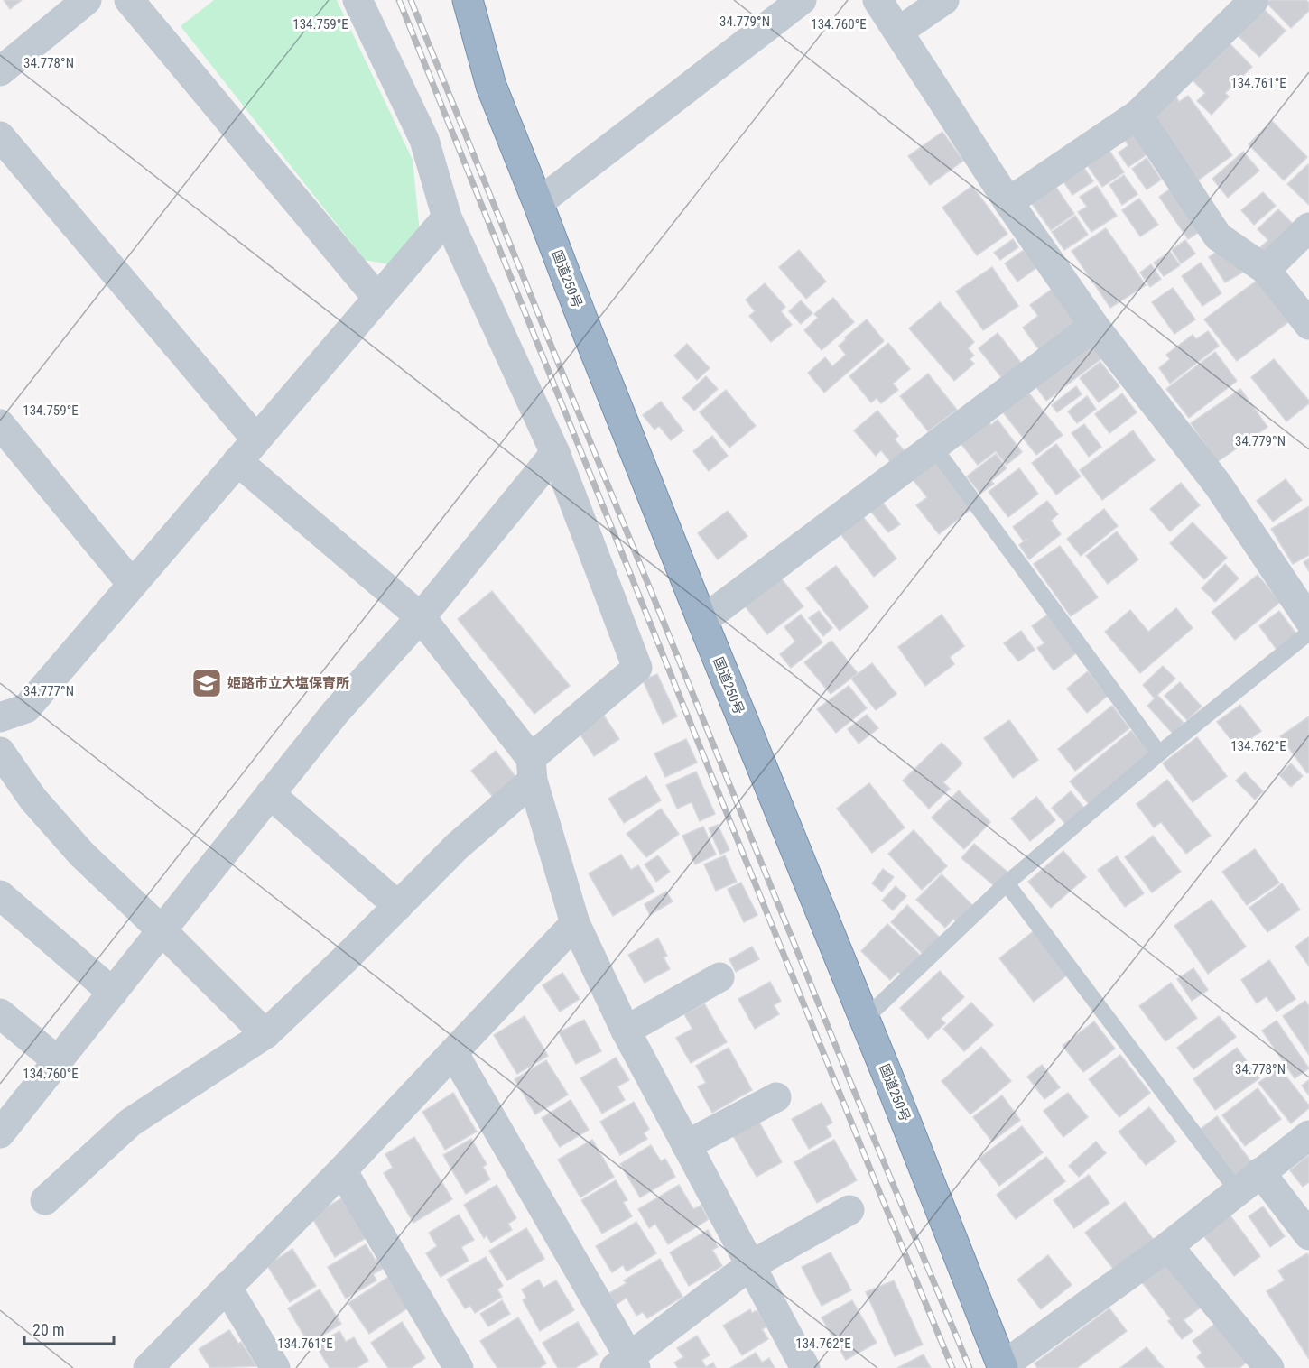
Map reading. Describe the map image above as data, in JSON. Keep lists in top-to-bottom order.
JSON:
{
  "streets": {
    "highway": ["国道250号"]
  },
  "places": {
    "school or university": ["姫路市立大塩保育所"]
  },
  "scale_bar": "20 m",
  "coordinates": [
    "34.779°N",
    "134.760°E",
    "134.759°E",
    "34.778°N",
    "134.761°E",
    "34.777°N",
    "134.762°E"
  ]
}
